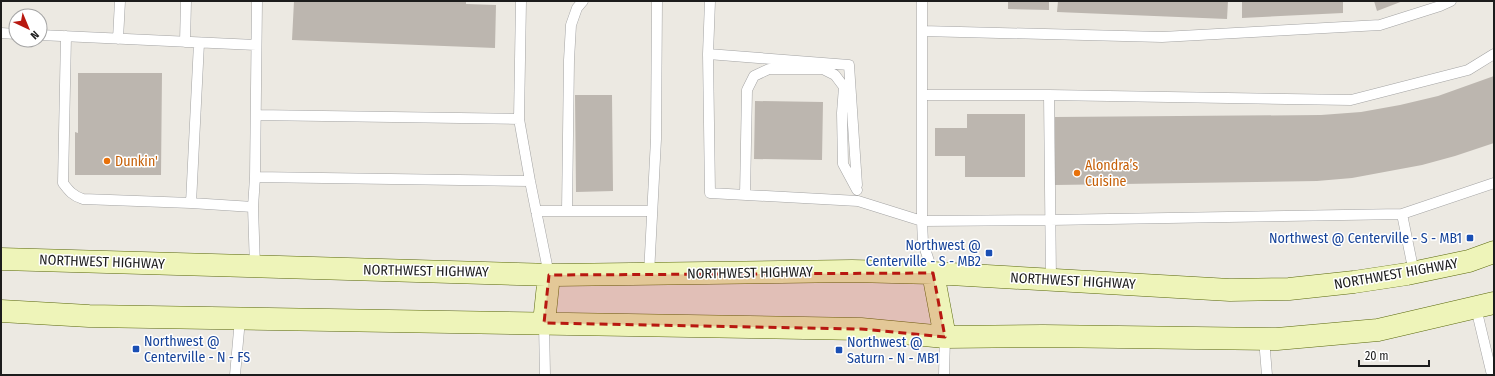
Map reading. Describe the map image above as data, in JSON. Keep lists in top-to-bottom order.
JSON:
{
  "streets": {
    "main road": ["NORTHWEST HIGHWAY"]
  },
  "places": {
    "other": ["Dunkin'", "Alondra’s Cuisine"],
    "transit": [
      "Northwest @ Centerville - S - MB1",
      "Northwest @ Centerville - S - MB2",
      "Northwest @ Centerville - N - FS",
      "Northwest @ Saturn - N - MB1"
    ]
  },
  "scale_bar": "20 m",
  "north": "bottom right"
}
